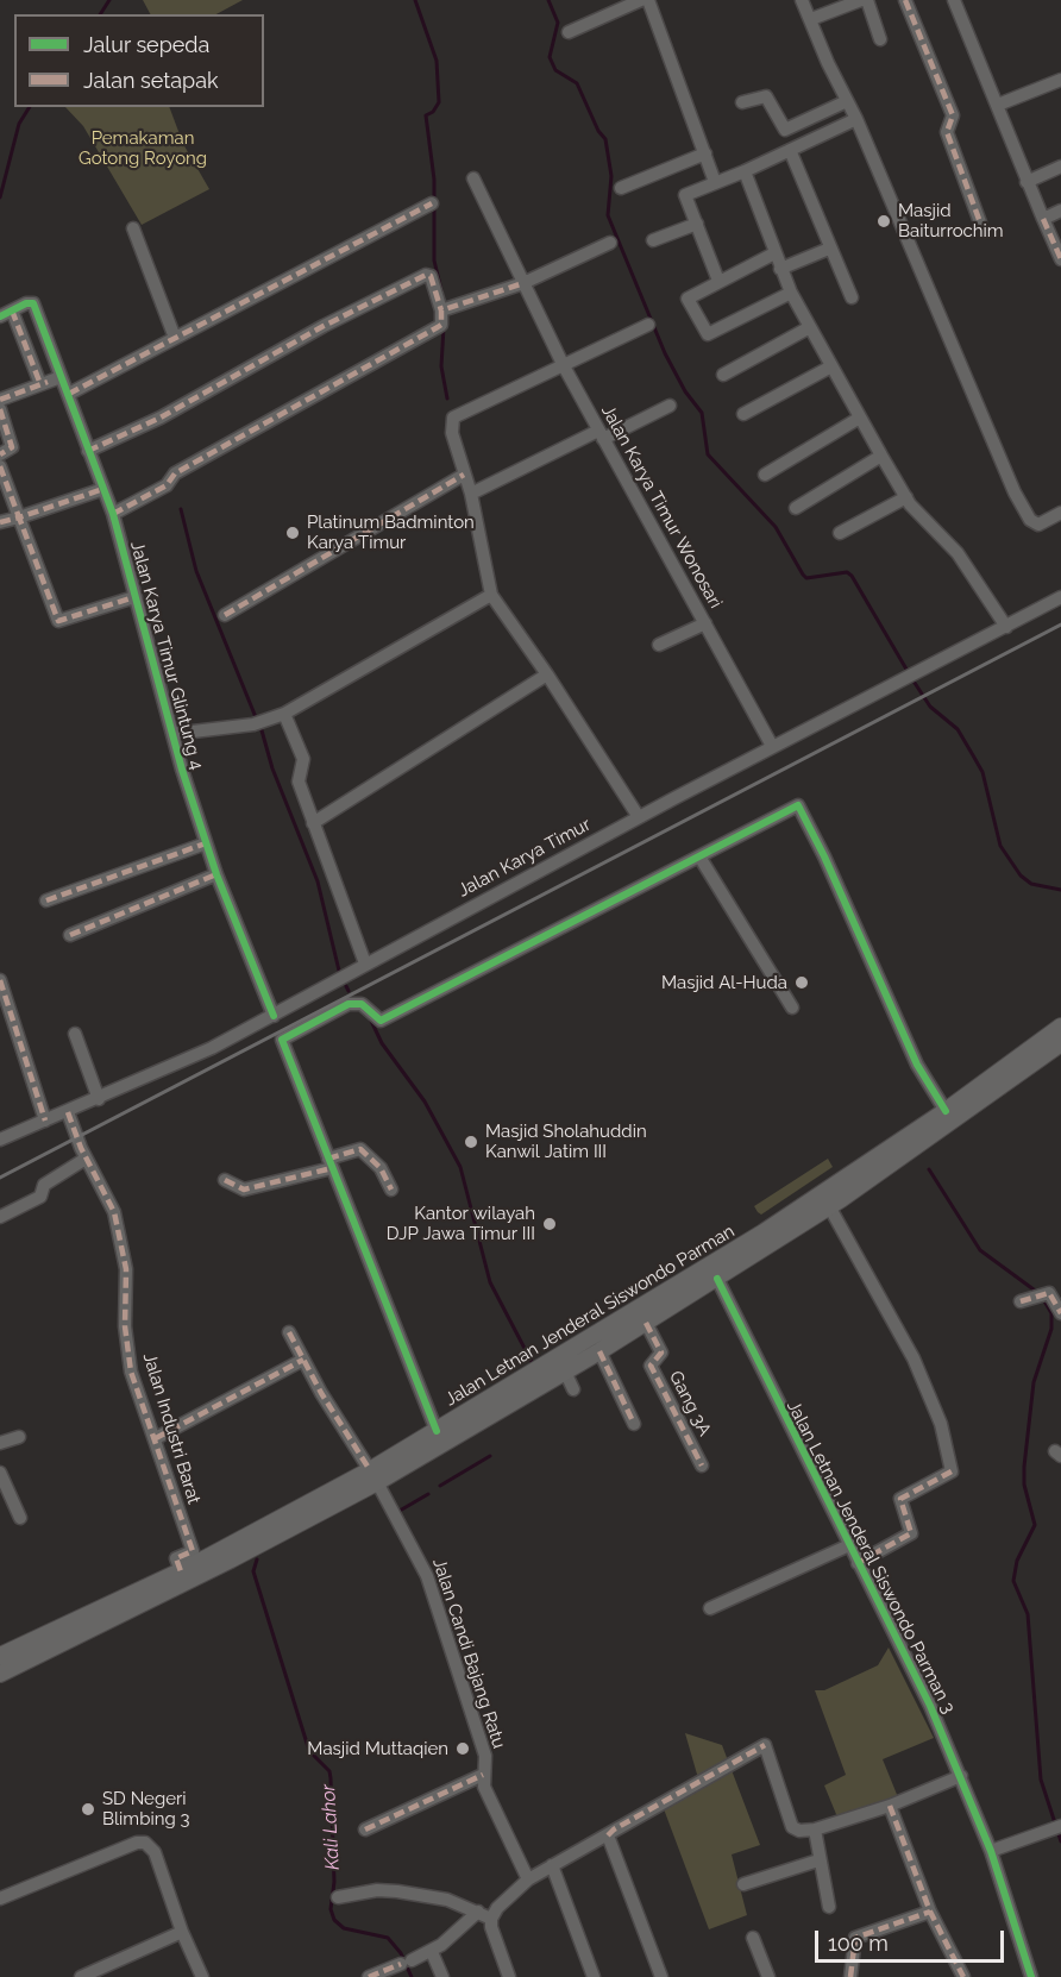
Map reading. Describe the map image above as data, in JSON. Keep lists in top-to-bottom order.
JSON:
{
  "streets": {
    "main road": ["Jalan Letnan Jenderal Siswondo Parman"],
    "street": [
      "Jalan Karya Timur Wonosari",
      "Jalan Karya Timur Glintung 4",
      "Jalan Karya Timur",
      "Gang 3A",
      "Jalan Industri Barat",
      "Jalan Letnan Jenderal Siswondo Parman 3",
      "Jalan Candi Bajang Ratu"
    ]
  },
  "crossings": [
    ["Jalan Karya Timur Wonosari", "Jalan Karya Timur"],
    ["Jalan Karya Timur Glintung 4", "Jalan Karya Timur"],
    ["Jalan Karya Timur", "Jalan Industri Barat"],
    ["Jalan Letnan Jenderal Siswondo Parman", "Gang 3A"],
    ["Jalan Letnan Jenderal Siswondo Parman", "Jalan Industri Barat"],
    ["Jalan Letnan Jenderal Siswondo Parman", "Jalan Letnan Jenderal Siswondo Parman 3"],
    ["Jalan Letnan Jenderal Siswondo Parman", "Jalan Candi Bajang Ratu"]
  ],
  "water": ["Kali Lahor"],
  "parks": ["Pemakaman Gotong Royong"],
  "places": [
    "Masjid Baiturrochim",
    "Platinum Badminton Karya Timur",
    "Masjid Al-Huda",
    "Masjid Sholahuddin Kanwil Jatim III",
    "Kantor wilayah DJP Jawa Timur III",
    "Masjid Muttaqien",
    "SD Negeri Blimbing 3"
  ],
  "legend": ["Jalur sepeda", "Jalan setapak"],
  "scale_bar": "100 m"
}
